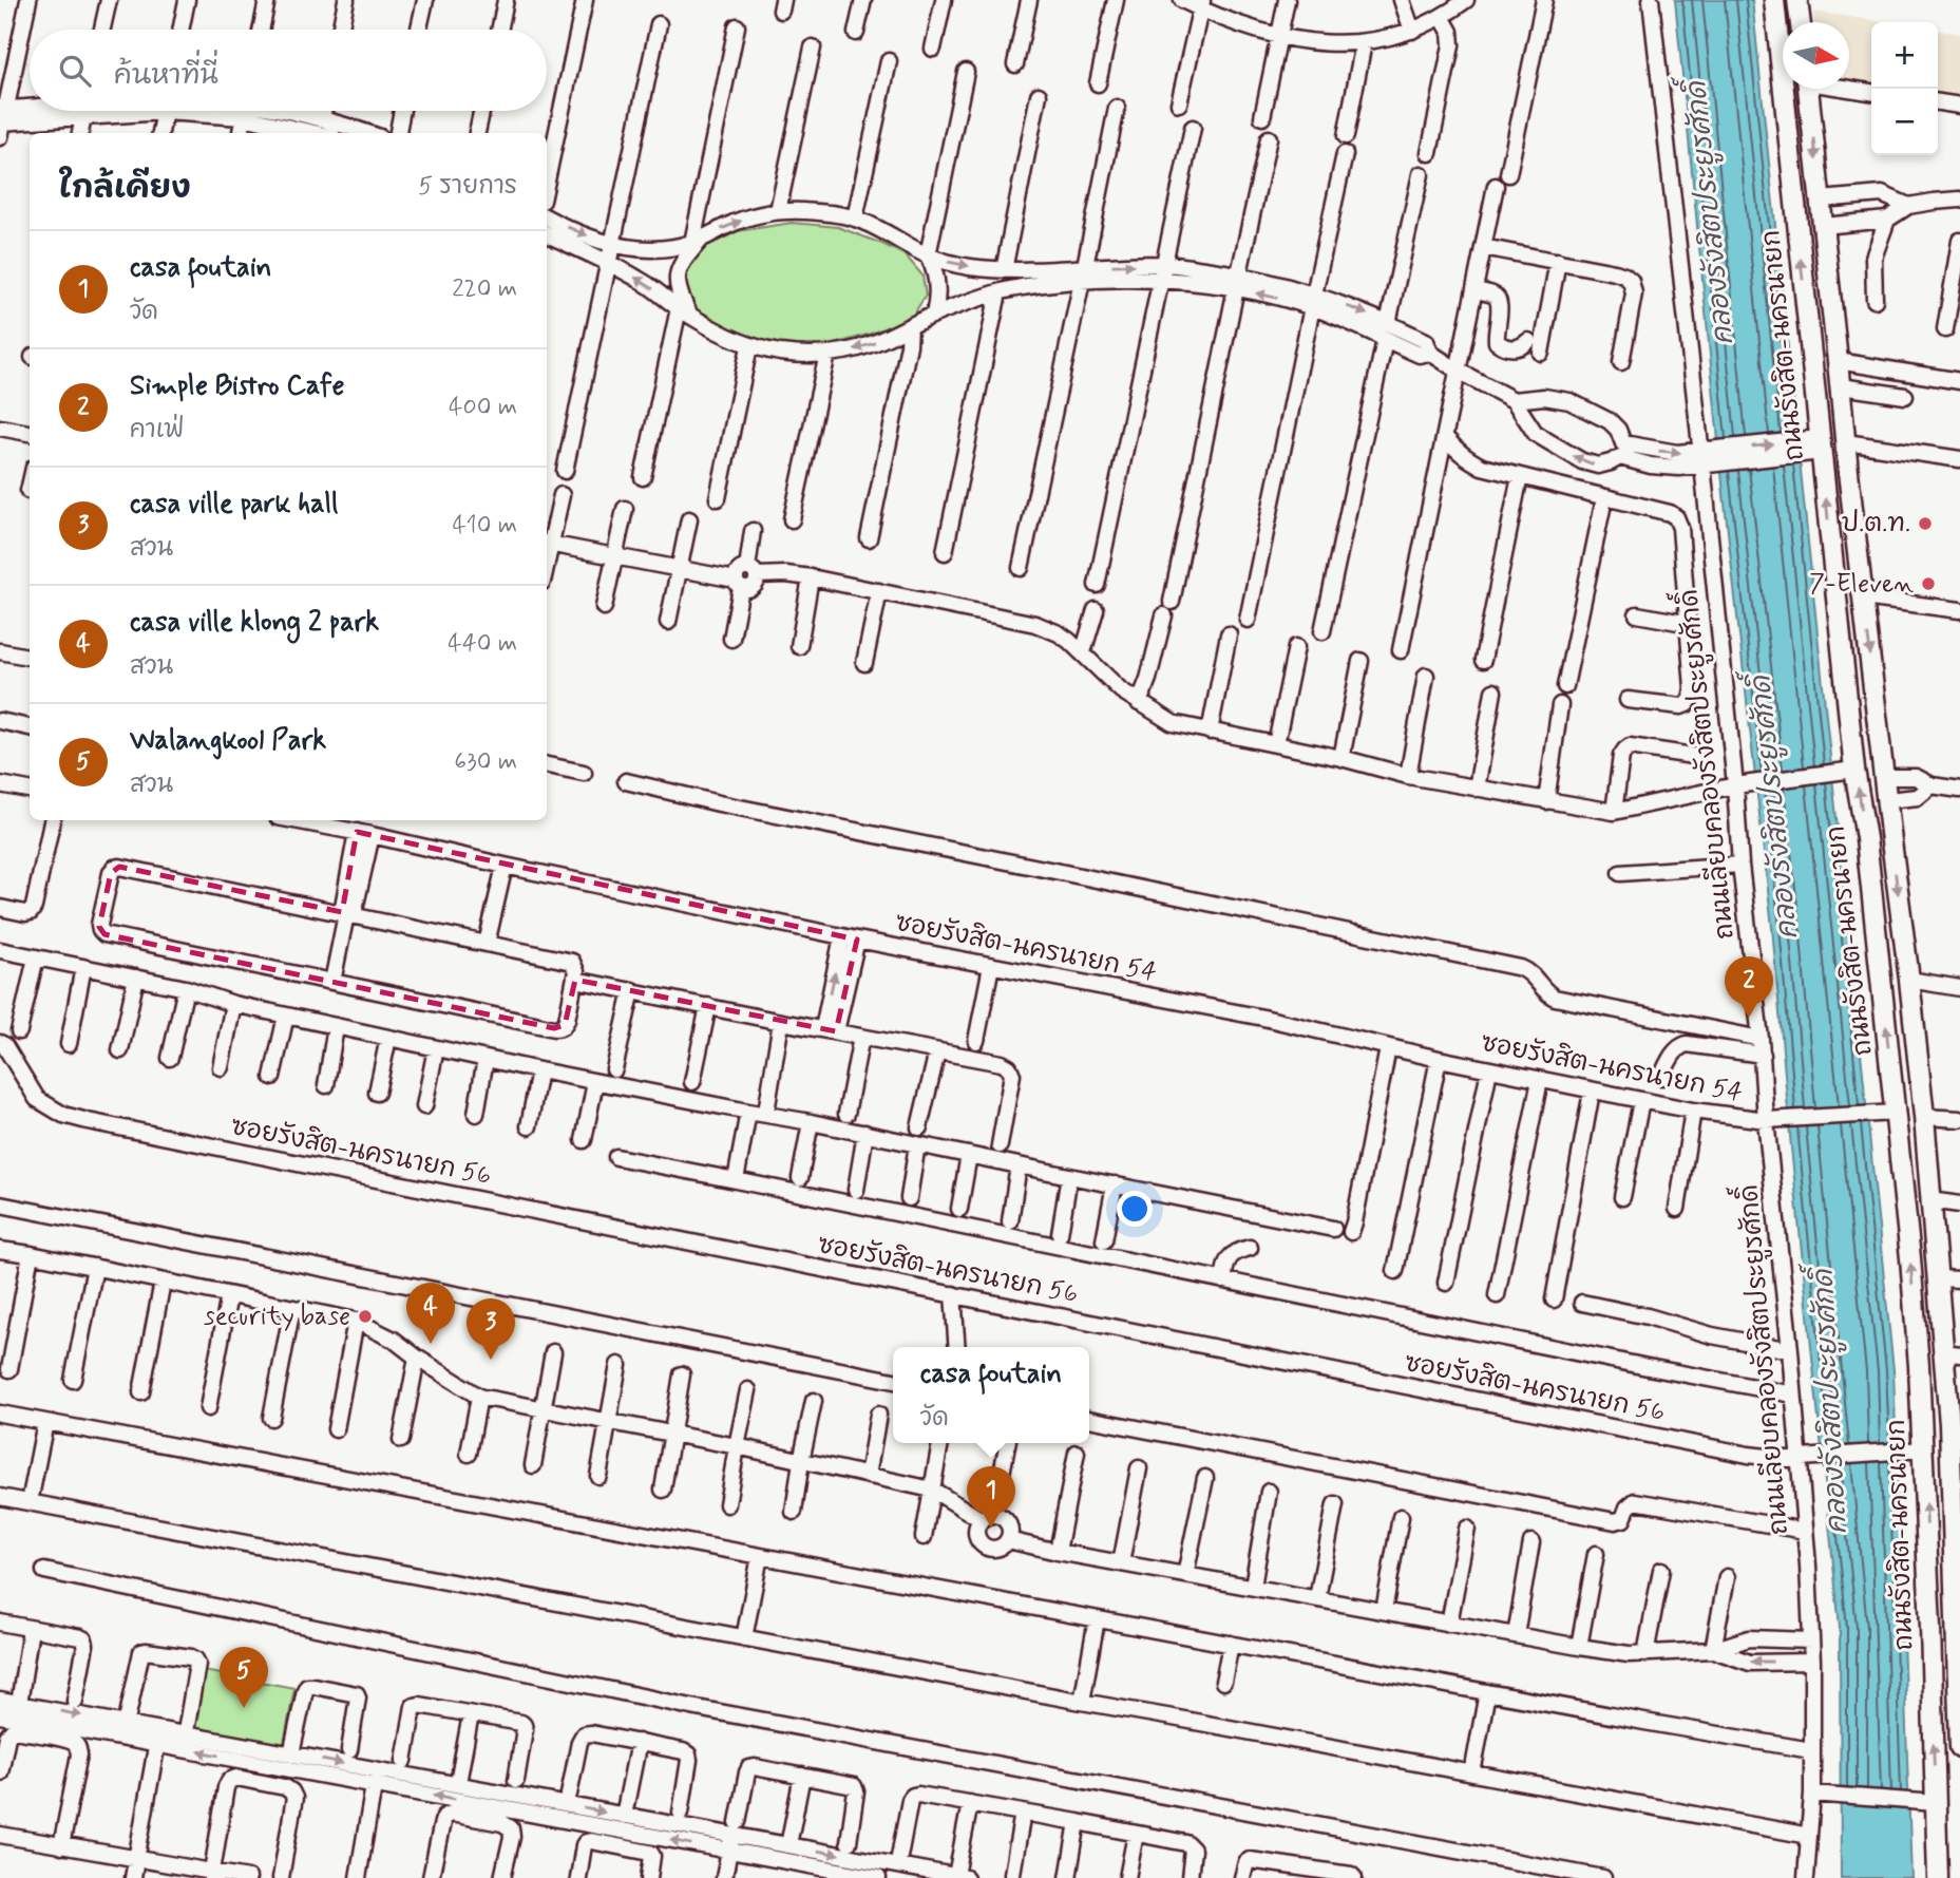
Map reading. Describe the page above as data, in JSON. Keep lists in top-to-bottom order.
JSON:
{
  "streets": {
    "main road": ["ถนนรังสิต-นครนายก"],
    "street": ["ถนนเลียบคลองรังสิตประยูรศักดิ์", "ซอยรังสิต-นครนายก 54", "ซอยรังสิต-นครนายก 56"]
  },
  "crossings": [
    ["ถนนรังสิต-นครนายก", "ซอยรังสิต-นครนายก 54"],
    ["ถนนรังสิต-นครนายก", "ซอยรังสิต-นครนายก 56"],
    ["ถนนเลียบคลองรังสิตประยูรศักดิ์", "ซอยรังสิต-นครนายก 54"],
    ["ถนนเลียบคลองรังสิตประยูรศักดิ์", "ซอยรังสิต-นครนายก 56"]
  ],
  "water": ["คลองรังสิตประยูรศักดิ์"],
  "places": ["ป.ต.ท.", "7-Eleven", "security base"],
  "north": "right",
  "page": {
    "map_buttons": ["+", "−"],
    "search": "ค้นหาที่นี่",
    "heading": ["ใกล้เคียง", "5 รายการ"],
    "list": [
      {
        "mark": "1",
        "name": "casa foutain",
        "note": "วัด",
        "value": "220 m"
      },
      {
        "mark": "2",
        "name": "Simple Bistro Cafe",
        "note": "คาเฟ่",
        "value": "400 m"
      },
      {
        "mark": "3",
        "name": "casa ville park hall",
        "note": "สวน",
        "value": "410 m"
      },
      {
        "mark": "4",
        "name": "casa ville klong 2 park",
        "note": "สวน",
        "value": "440 m"
      },
      {
        "mark": "5",
        "name": "Walangkool Park",
        "note": "สวน",
        "value": "630 m"
      }
    ],
    "pins": [
      "2",
      "4",
      "3",
      "1",
      "5"
    ],
    "popup": ["casa foutain", "วัด"]
  }
}
